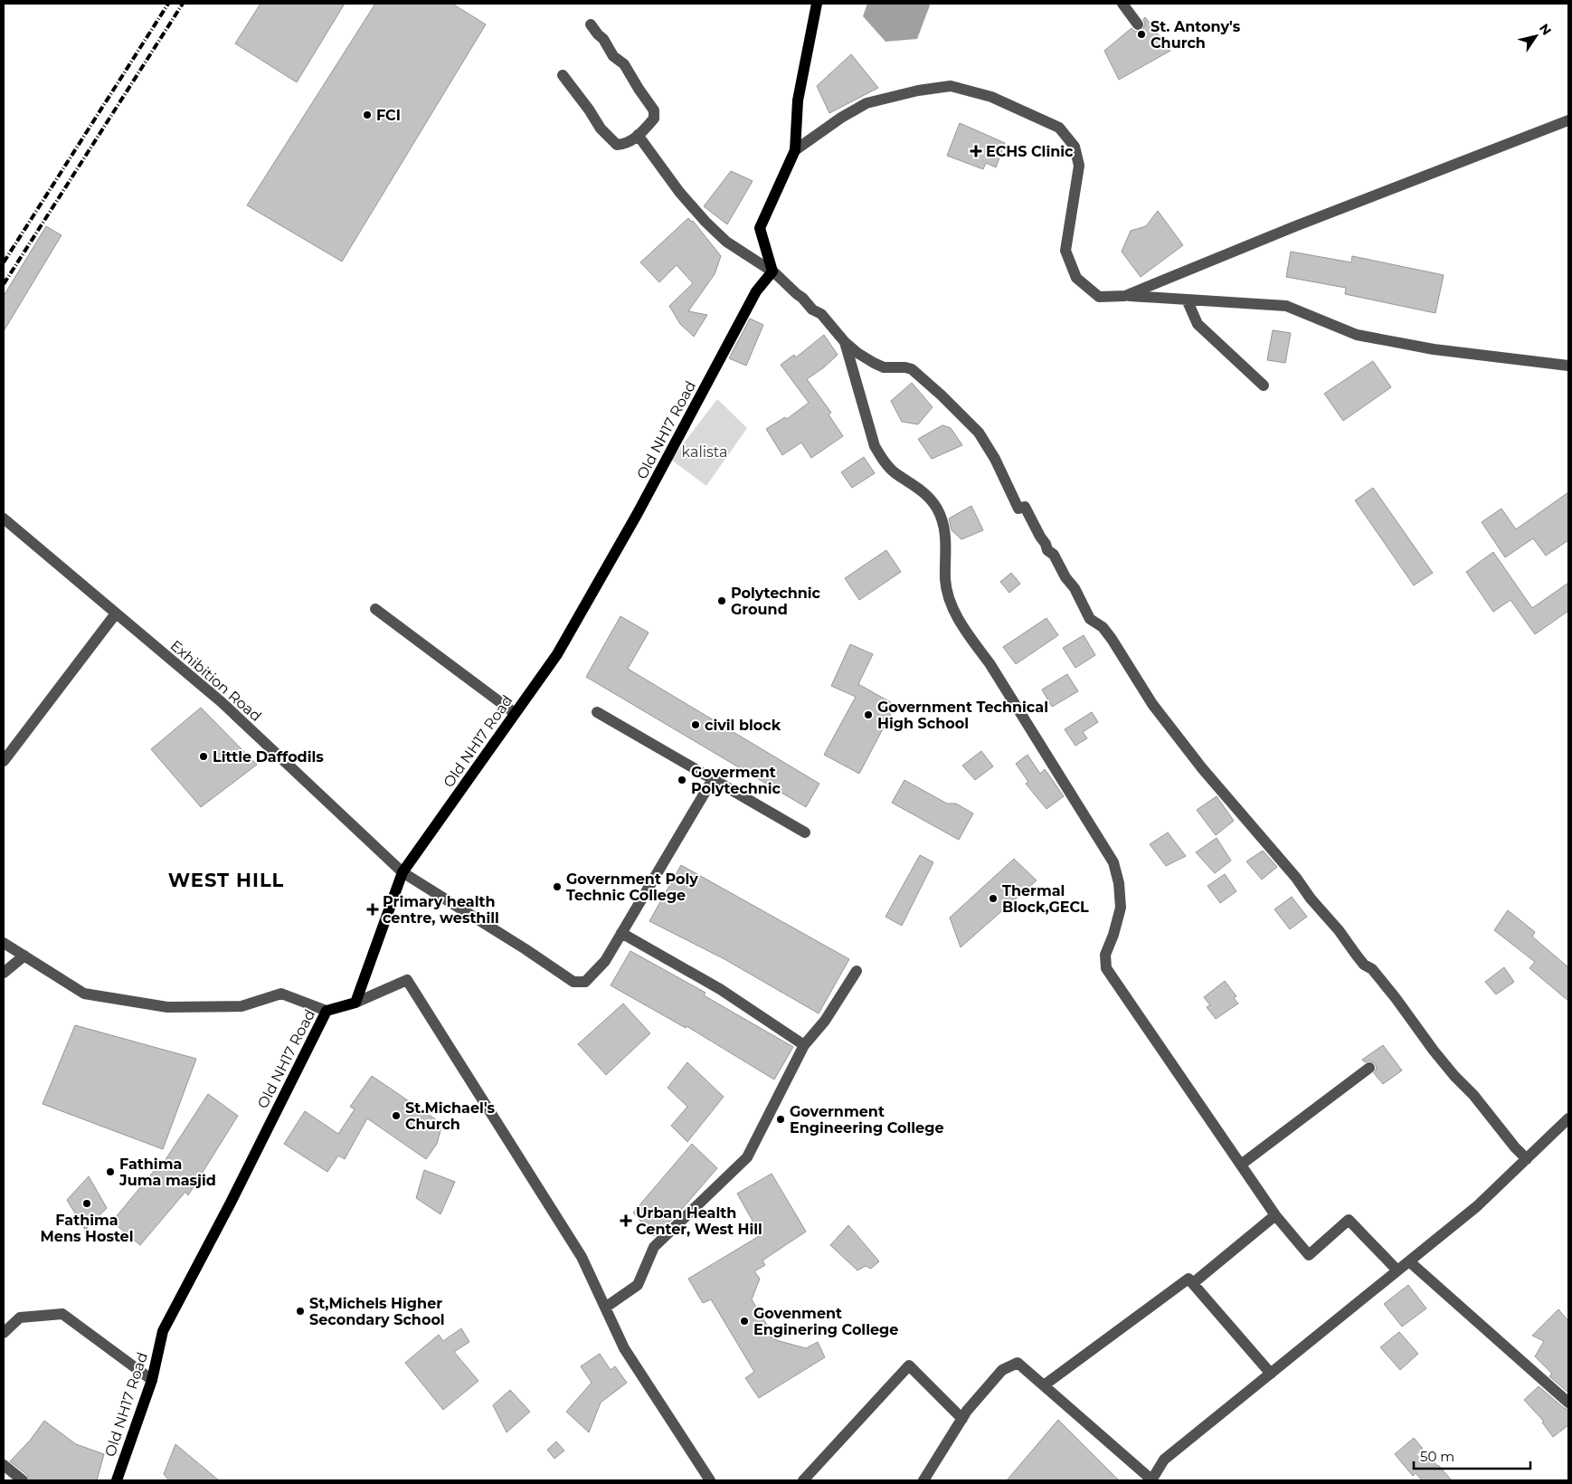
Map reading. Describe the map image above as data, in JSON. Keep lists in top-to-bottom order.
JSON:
{
  "streets": {
    "main road": ["Old NH17 Road"],
    "street": ["Exhibition Road"]
  },
  "crossings": [
    ["Old NH17 Road", "Exhibition Road"]
  ],
  "districts": ["WEST HILL"],
  "parks": ["kalista"],
  "places": {
    "other": [
      "St. Antony's Church",
      "FCI",
      "Polytechnic Ground",
      "Government Technical High School",
      "civil block",
      "Little Daffodils",
      "Goverment Polytechnic",
      "Government Poly Technic College",
      "Thermal Block,GECL",
      "St.Michael's Church",
      "Government Engineering College",
      "Fathima Juma masjid",
      "Fathima Mens Hostel",
      "St,Michels Higher Secondary School",
      "Govenment Enginering College"
    ],
    "health": ["ECHS Clinic", "Primary health centre, westhill", "Urban Health Center, West Hill"]
  },
  "scale_bar": "50 m",
  "north": "top right"
}
